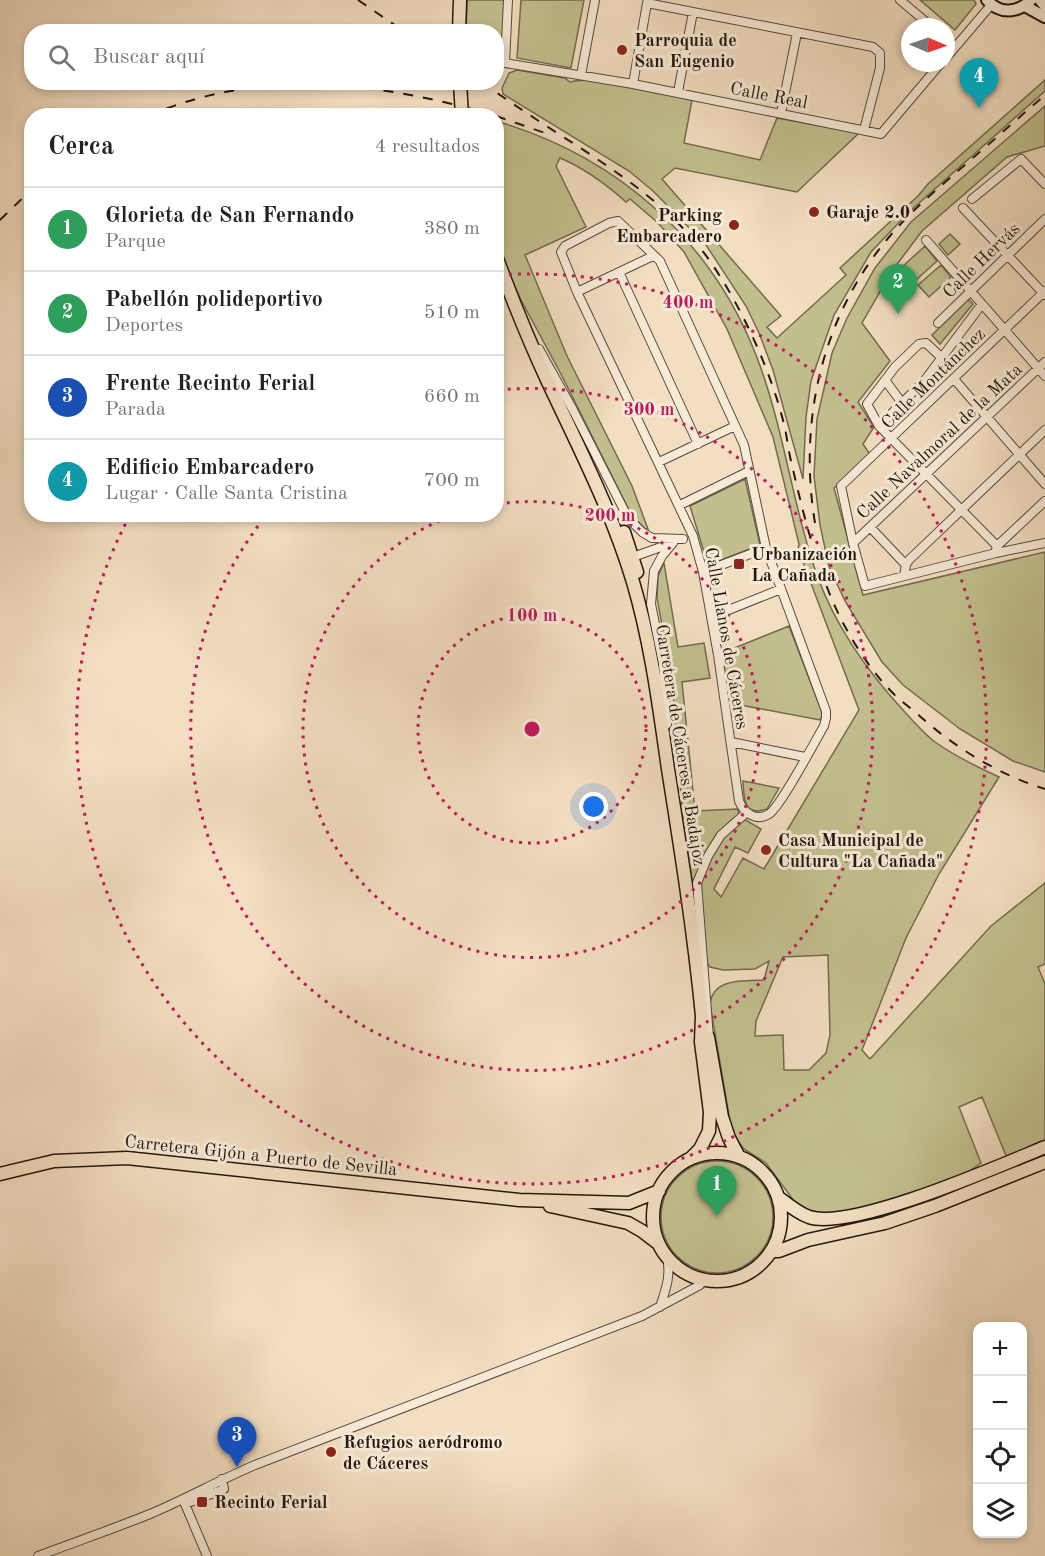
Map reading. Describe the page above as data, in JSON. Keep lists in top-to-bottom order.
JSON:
{
  "streets": {
    "highway": ["Carretera de Cáceres a Badajoz", "Carretera Gijón a Puerto de Sevilla"],
    "street": [
      "Calle Real",
      "Calle Hervás",
      "Calle Montánchez",
      "Calle Navalmoral de la Mata",
      "Calle Llanos de Cáceres"
    ]
  },
  "crossings": [
    ["Calle Montánchez", "Calle Navalmoral de la Mata"]
  ],
  "places": {
    "other": [
      "Parroquia de San Eugenio",
      "Garaje 2.0",
      "Parking Embarcadero",
      "Casa Municipal de Cultura \"La Cañada\"",
      "Refugios aeródromo de Cáceres"
    ],
    "transit": ["Urbanización La Cañada", "Recinto Ferial"]
  },
  "north": "right",
  "page": {
    "search": "Buscar aquí",
    "pins": [
      "4",
      "2",
      "1",
      "3"
    ],
    "heading": ["Cerca", "4 resultados"],
    "list": [
      {
        "mark": "1",
        "name": "Glorieta de San Fernando",
        "note": "Parque",
        "value": "380 m"
      },
      {
        "mark": "2",
        "name": "Pabellón polideportivo",
        "note": "Deportes",
        "value": "510 m"
      },
      {
        "mark": "3",
        "name": "Frente Recinto Ferial",
        "note": "Parada",
        "value": "660 m"
      },
      {
        "mark": "4",
        "name": "Edificio Embarcadero",
        "note": "Lugar · Calle Santa Cristina",
        "value": "700 m"
      }
    ],
    "map_buttons": ["+", "−"]
  },
  "rings": [
    "400 m",
    "300 m",
    "200 m",
    "100 m"
  ]
}
